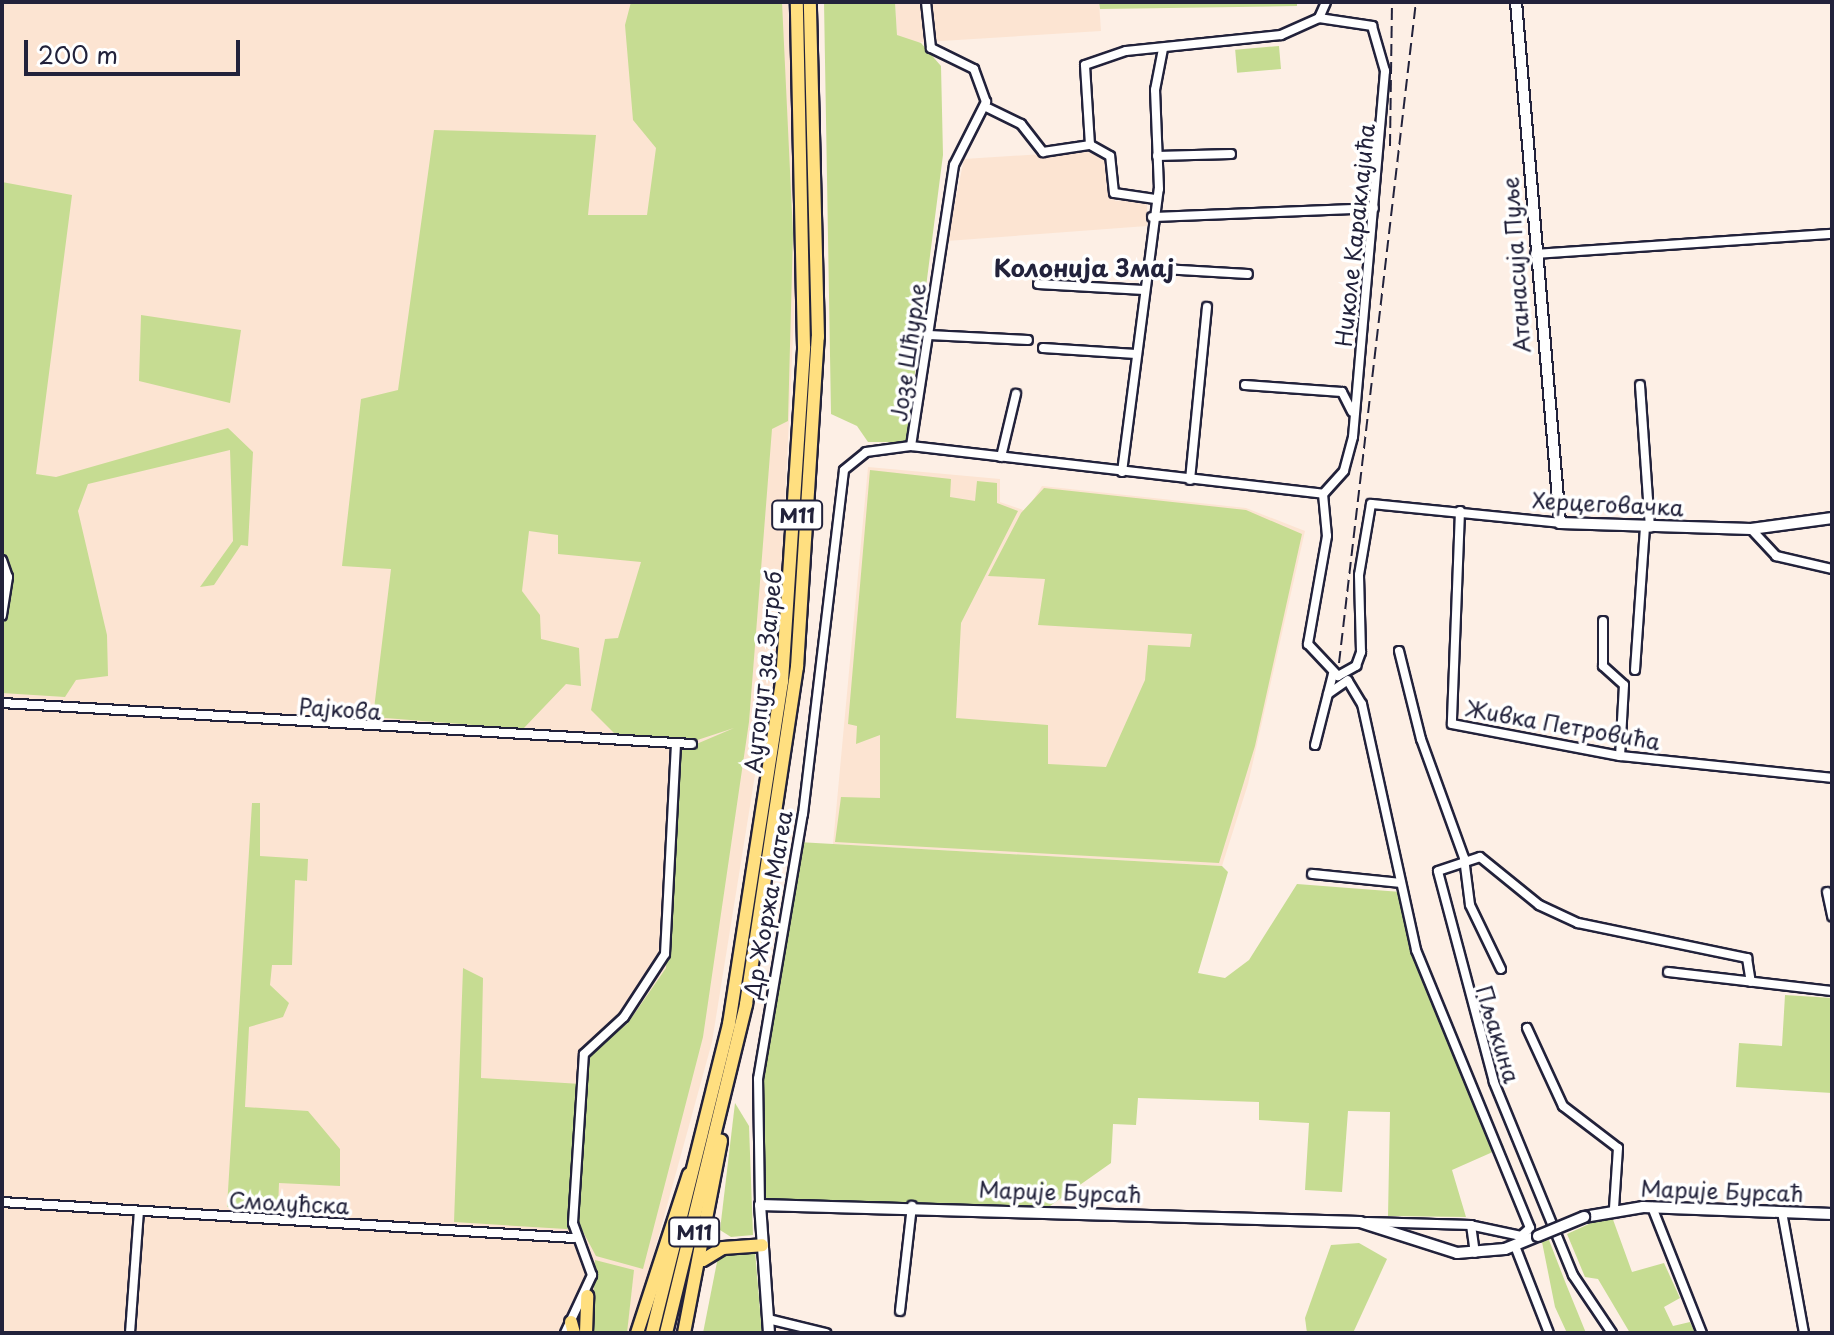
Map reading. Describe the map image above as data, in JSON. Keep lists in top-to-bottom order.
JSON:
{
  "streets": {
    "highway": ["M11", "Аутопут за Загреб"],
    "street": [
      "Николе Караклајића",
      "Атанасија Пуље",
      "Јозе Шћурле",
      "Херцеговачка",
      "Рајкова",
      "Живка Петровића",
      "Др Жоржа Матеа",
      "Пљакина",
      "Марије Бурсаћ",
      "Смолућска"
    ]
  },
  "crossings": [
    ["Николе Караклајића", "Јозе Шћурле"],
    ["Атанасија Пуље", "Херцеговачка"],
    ["Јозе Шћурле", "Др Жоржа Матеа"],
    ["Херцеговачка", "Живка Петровића"],
    ["Др Жоржа Матеа", "Марије Бурсаћ"]
  ],
  "districts": ["Колонија Змај"],
  "scale_bar": "200 m"
}
